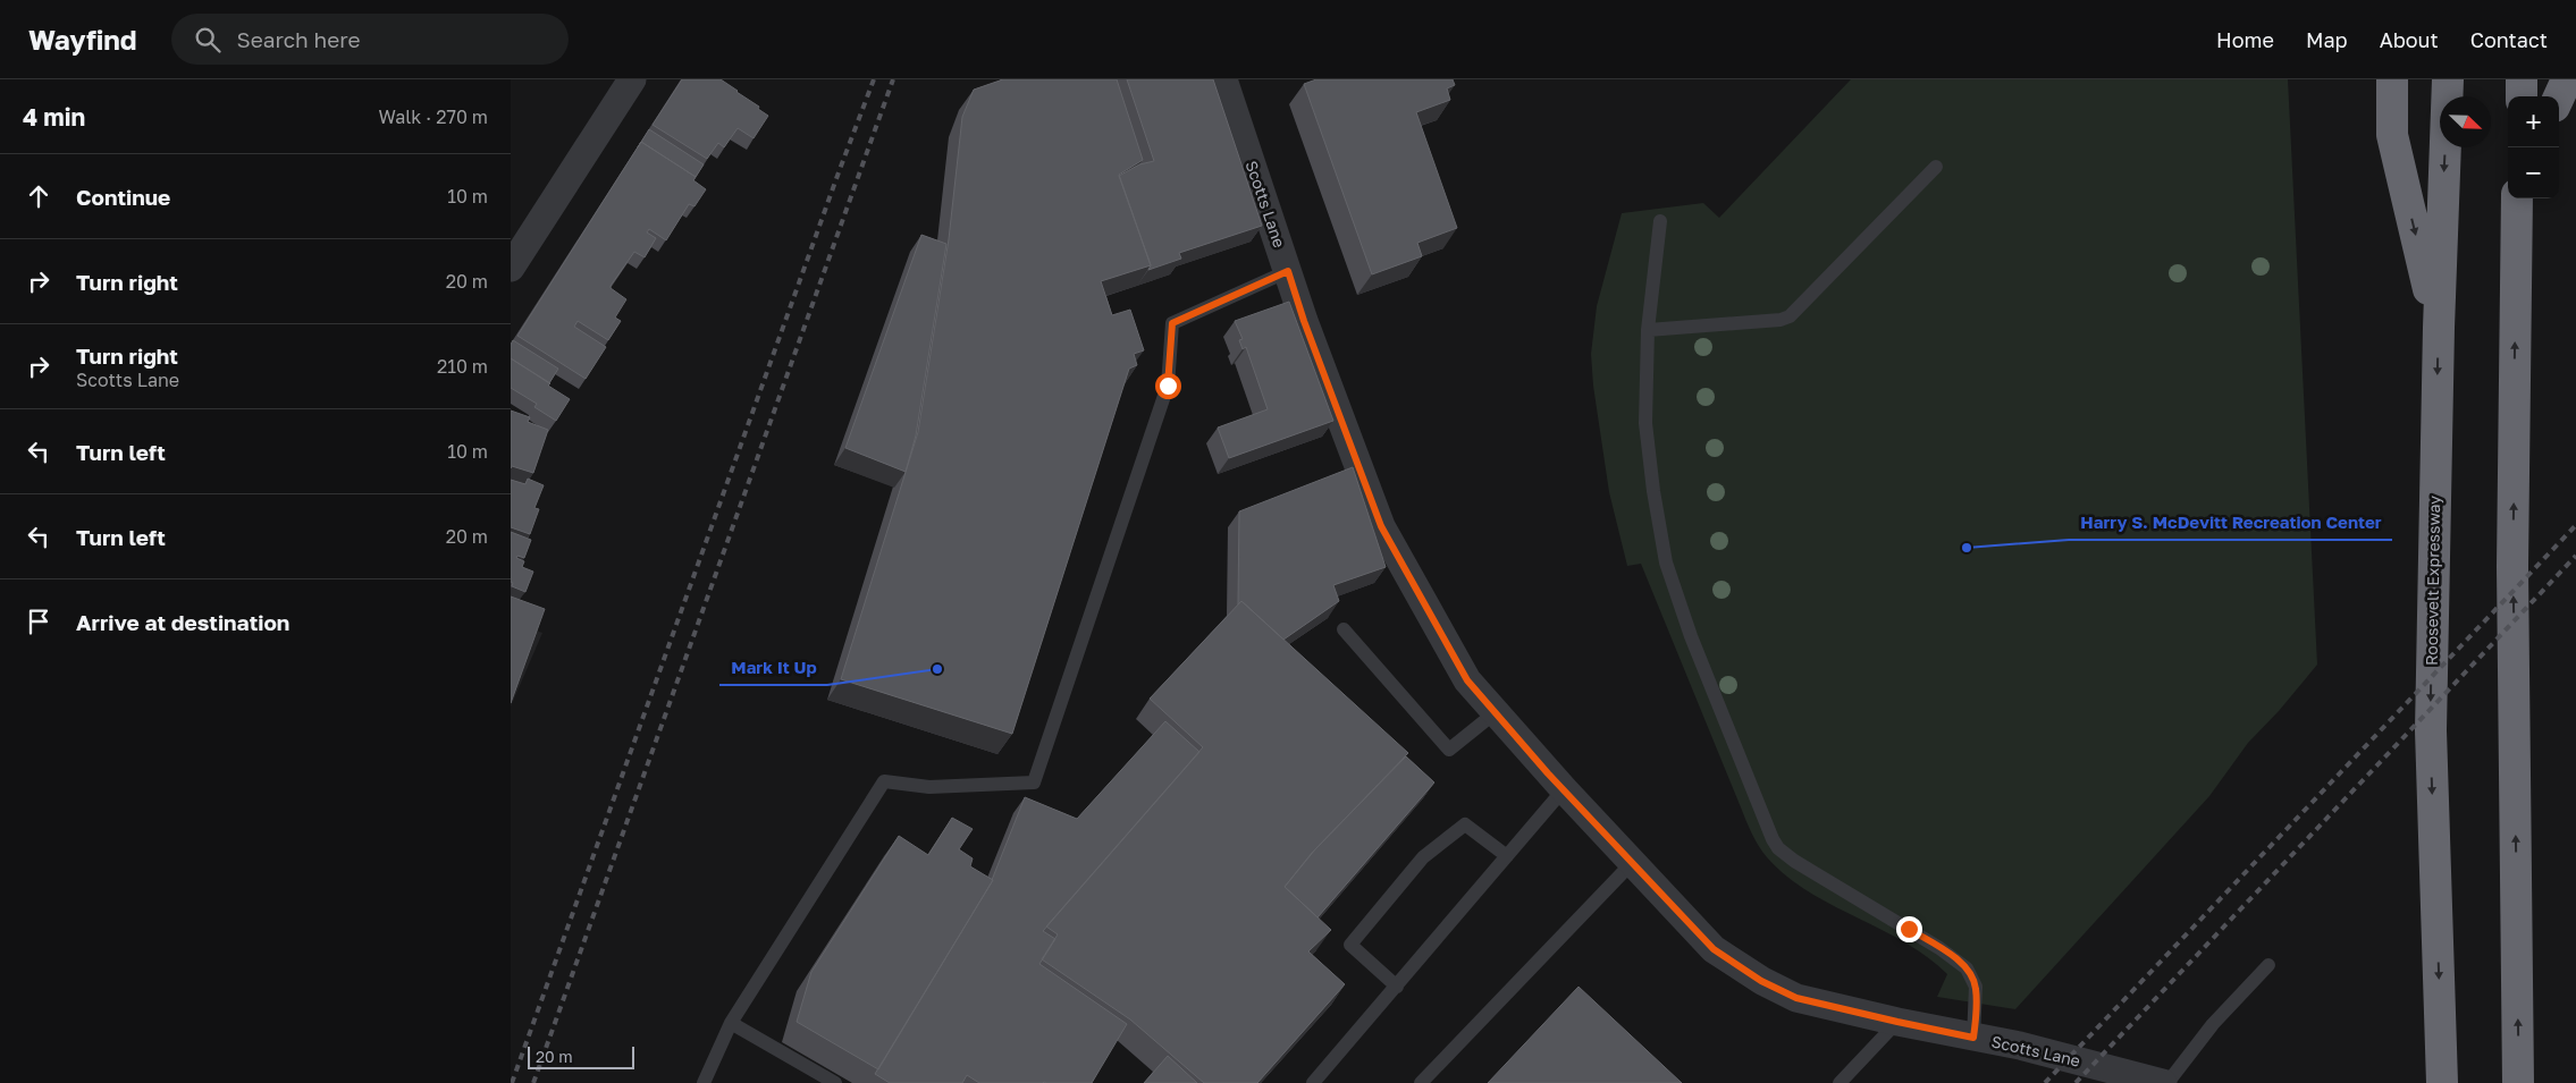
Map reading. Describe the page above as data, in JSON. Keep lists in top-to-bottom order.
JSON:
{
  "streets": {
    "highway": ["Roosevelt Expressway"],
    "street": ["Scotts Lane"]
  },
  "places": ["Harry S. McDevitt Recreation Center", "Mark It Up"],
  "scale_bar": "20 m",
  "north": "bottom right",
  "page": {
    "header": "Wayfind",
    "search": "Search here",
    "nav": [
      "Home",
      "Map",
      "About",
      "Contact"
    ],
    "heading": ["4 min", "Walk · 270 m"],
    "map_buttons": ["+", "−"],
    "list": [
      ["Continue", "10 m"],
      ["Turn right", "20 m"],
      ["Turn right", "Scotts Lane", "210 m"],
      ["Turn left", "10 m"],
      ["Turn left", "20 m"],
      "Arrive at destination"
    ],
    "scale": "20 m"
  }
}
